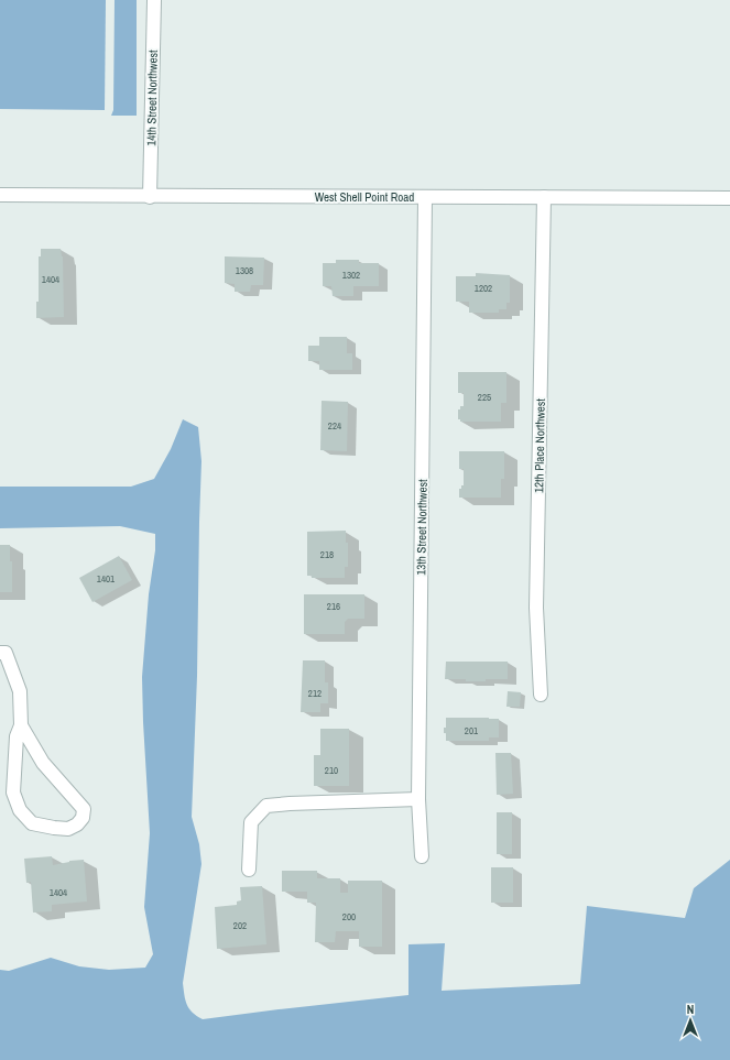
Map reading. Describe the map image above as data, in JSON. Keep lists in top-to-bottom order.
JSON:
{
  "streets": {
    "street": [
      "14th Street Northwest",
      "West Shell Point Road",
      "12th Place Northwest",
      "13th Street Northwest"
    ]
  },
  "crossings": [
    ["14th Street Northwest", "West Shell Point Road"],
    ["West Shell Point Road", "12th Place Northwest"],
    ["West Shell Point Road", "13th Street Northwest"]
  ],
  "house_numbers": [
    "1308",
    "1302",
    "1404",
    "1202",
    "225",
    "224",
    "218",
    "1401",
    "216",
    "212",
    "201",
    "210",
    "1404",
    "200",
    "202"
  ],
  "north": "top"
}
